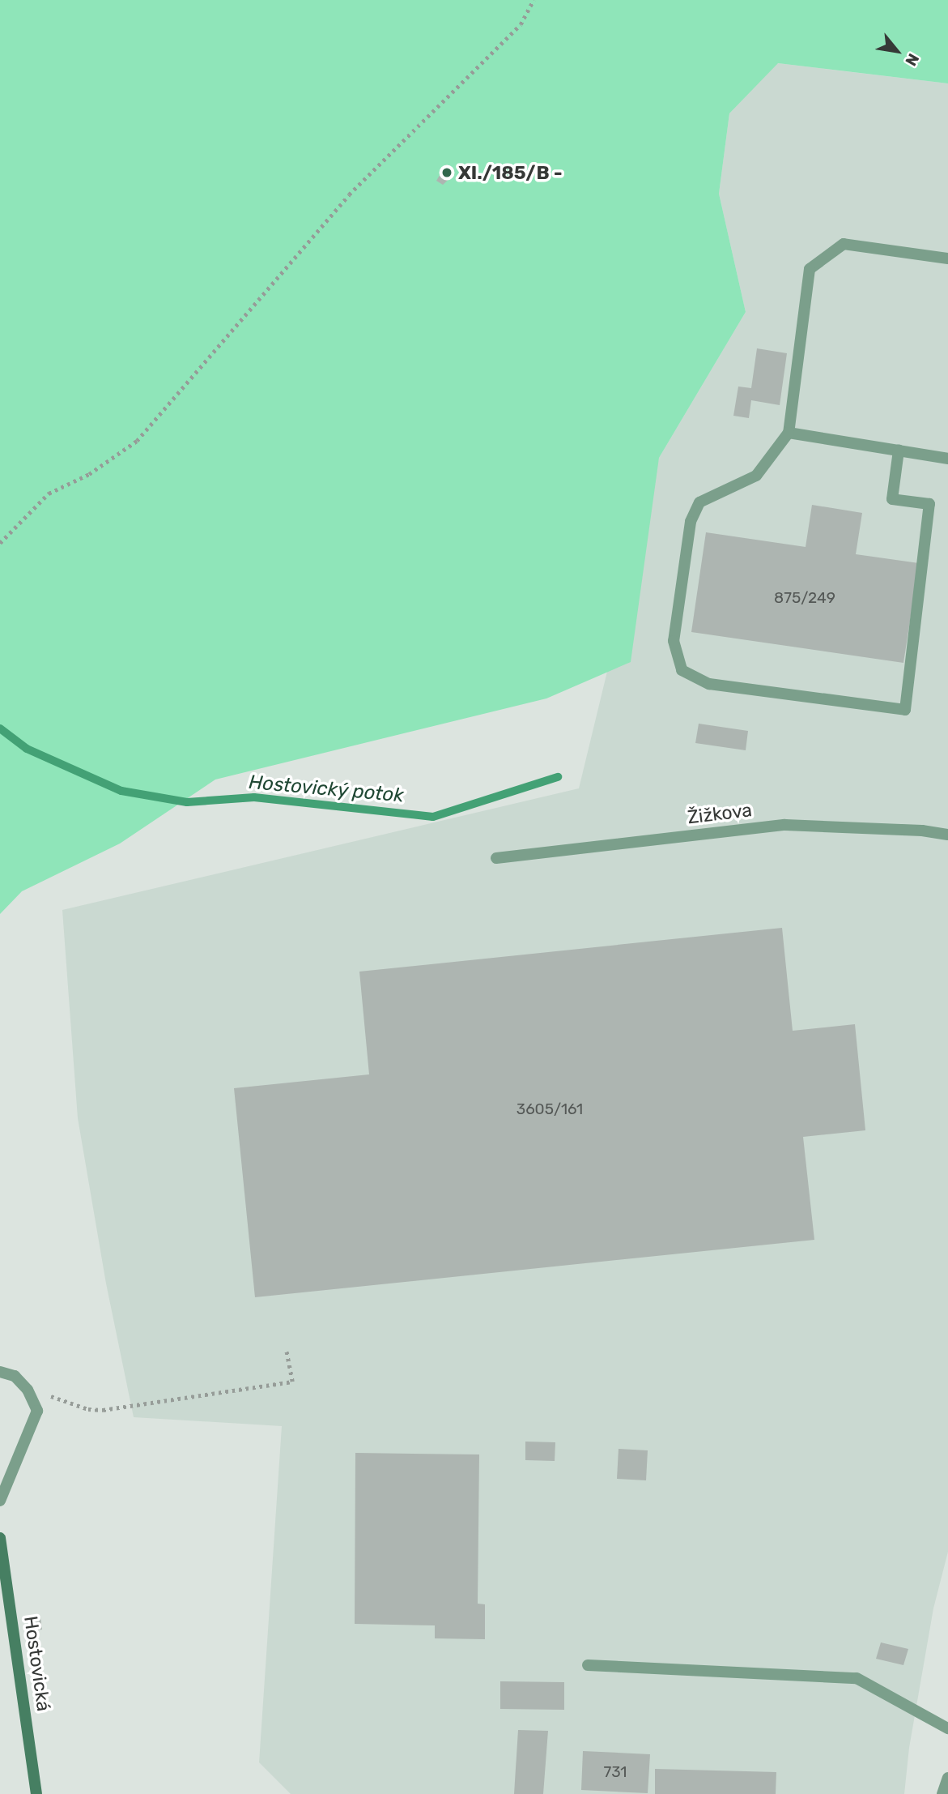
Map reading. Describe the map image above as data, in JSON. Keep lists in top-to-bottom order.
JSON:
{
  "streets": {
    "street": ["Hostovická"],
    "lane": ["Žižkova"]
  },
  "water": ["Hostovický potok"],
  "places": ["XI./185/B -"],
  "house_numbers": ["875/249", "3605/161", "731"],
  "north": "bottom right"
}
